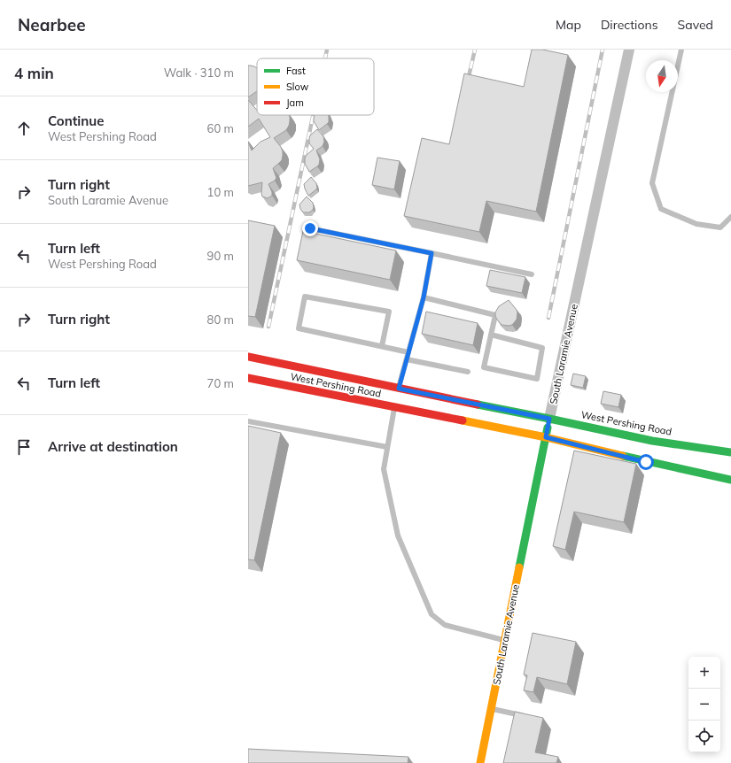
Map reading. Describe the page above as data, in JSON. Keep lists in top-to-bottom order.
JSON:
{
  "streets": {
    "main road": ["South Laramie Avenue", "West Pershing Road"]
  },
  "crossings": [
    ["South Laramie Avenue", "West Pershing Road"]
  ],
  "legend": ["Fast", "Slow", "Jam"],
  "north": "bottom",
  "page": {
    "header": "Nearbee",
    "nav": ["Map", "Directions", "Saved"],
    "heading": ["4 min", "Walk · 310 m"],
    "list": [
      ["Continue", "West Pershing Road", "60 m"],
      ["Turn right", "South Laramie Avenue", "10 m"],
      ["Turn left", "West Pershing Road", "90 m"],
      ["Turn right", "80 m"],
      ["Turn left", "70 m"],
      "Arrive at destination"
    ],
    "map_buttons": ["+", "−"]
  }
}
